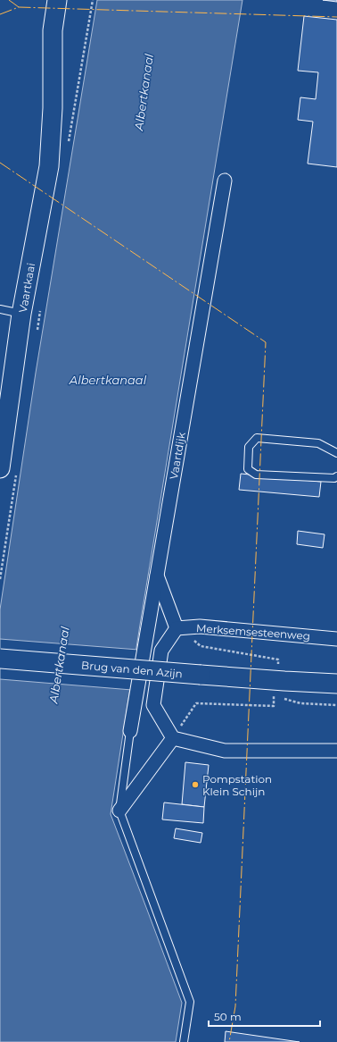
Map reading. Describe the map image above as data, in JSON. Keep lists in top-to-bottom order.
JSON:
{
  "streets": {
    "street": [
      "Vaartkaai",
      "Vaartdijk",
      "Merksemsesteenweg",
      "Brug van den Azijn"
    ]
  },
  "water": ["Albertkanaal"],
  "places": ["Pompstation Klein Schijn"],
  "scale_bar": "50 m"
}
